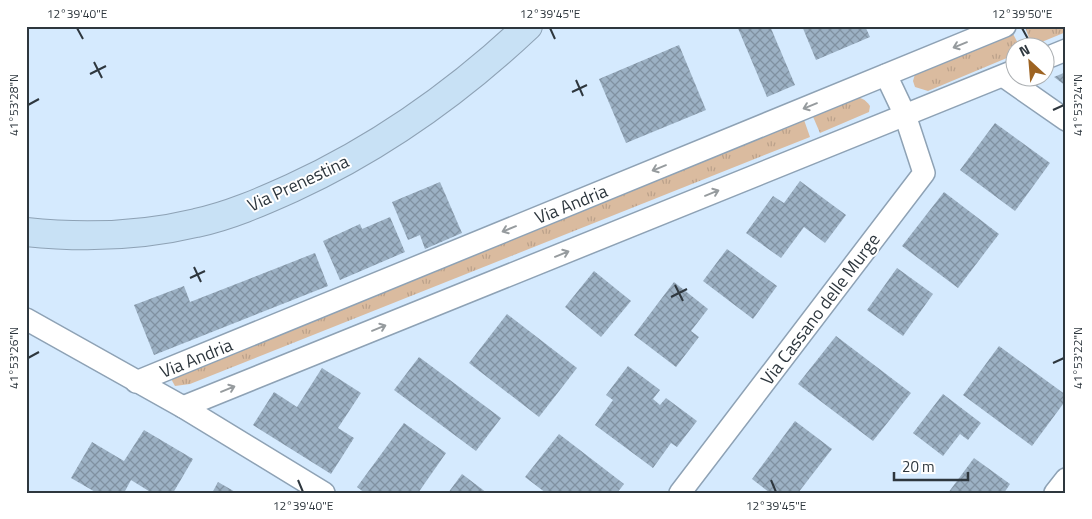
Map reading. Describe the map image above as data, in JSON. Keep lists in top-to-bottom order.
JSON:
{
  "streets": {
    "main road": ["Via Prenestina"],
    "street": ["Via Andria", "Via Cassano delle Murge"]
  },
  "scale_bar": "20 m",
  "north": "top left",
  "coordinates": [
    "12°39'40\"E",
    "12°39'45\"E",
    "12°39'50\"E",
    "41°53'28\"N",
    "41°53'24\"N",
    "41°53'26\"N",
    "41°53'22\"N"
  ]
}
